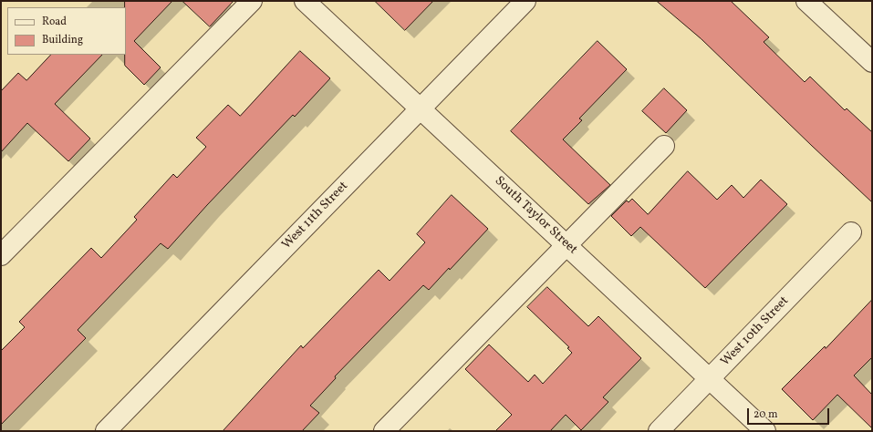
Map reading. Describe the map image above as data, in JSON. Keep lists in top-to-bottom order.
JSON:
{
  "streets": {
    "street": ["West 11th Street", "South Taylor Street", "West 10th Street"]
  },
  "crossings": [
    ["West 11th Street", "South Taylor Street"],
    ["South Taylor Street", "West 10th Street"]
  ],
  "legend": ["Road", "Building"],
  "scale_bar": "20 m"
}
